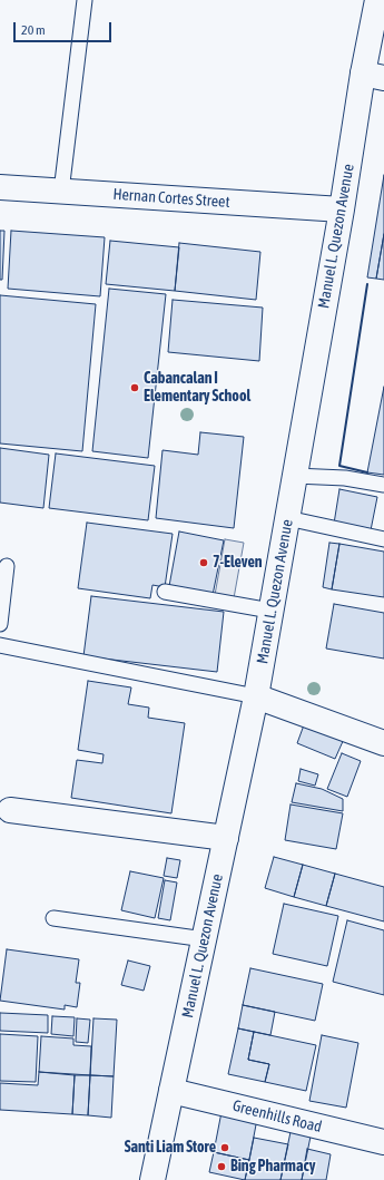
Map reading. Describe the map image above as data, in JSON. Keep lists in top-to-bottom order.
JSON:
{
  "streets": {
    "main road": ["Hernan Cortes Street", "Manuel L. Quezon Avenue", "Greenhills Road"]
  },
  "crossings": [
    ["Hernan Cortes Street", "Manuel L. Quezon Avenue"],
    ["Manuel L. Quezon Avenue", "Greenhills Road"]
  ],
  "places": [
    "Cabancalan I Elementary School",
    "7-Eleven",
    "Santi Liam Store",
    "Bing Pharmacy"
  ],
  "scale_bar": "20 m"
}
